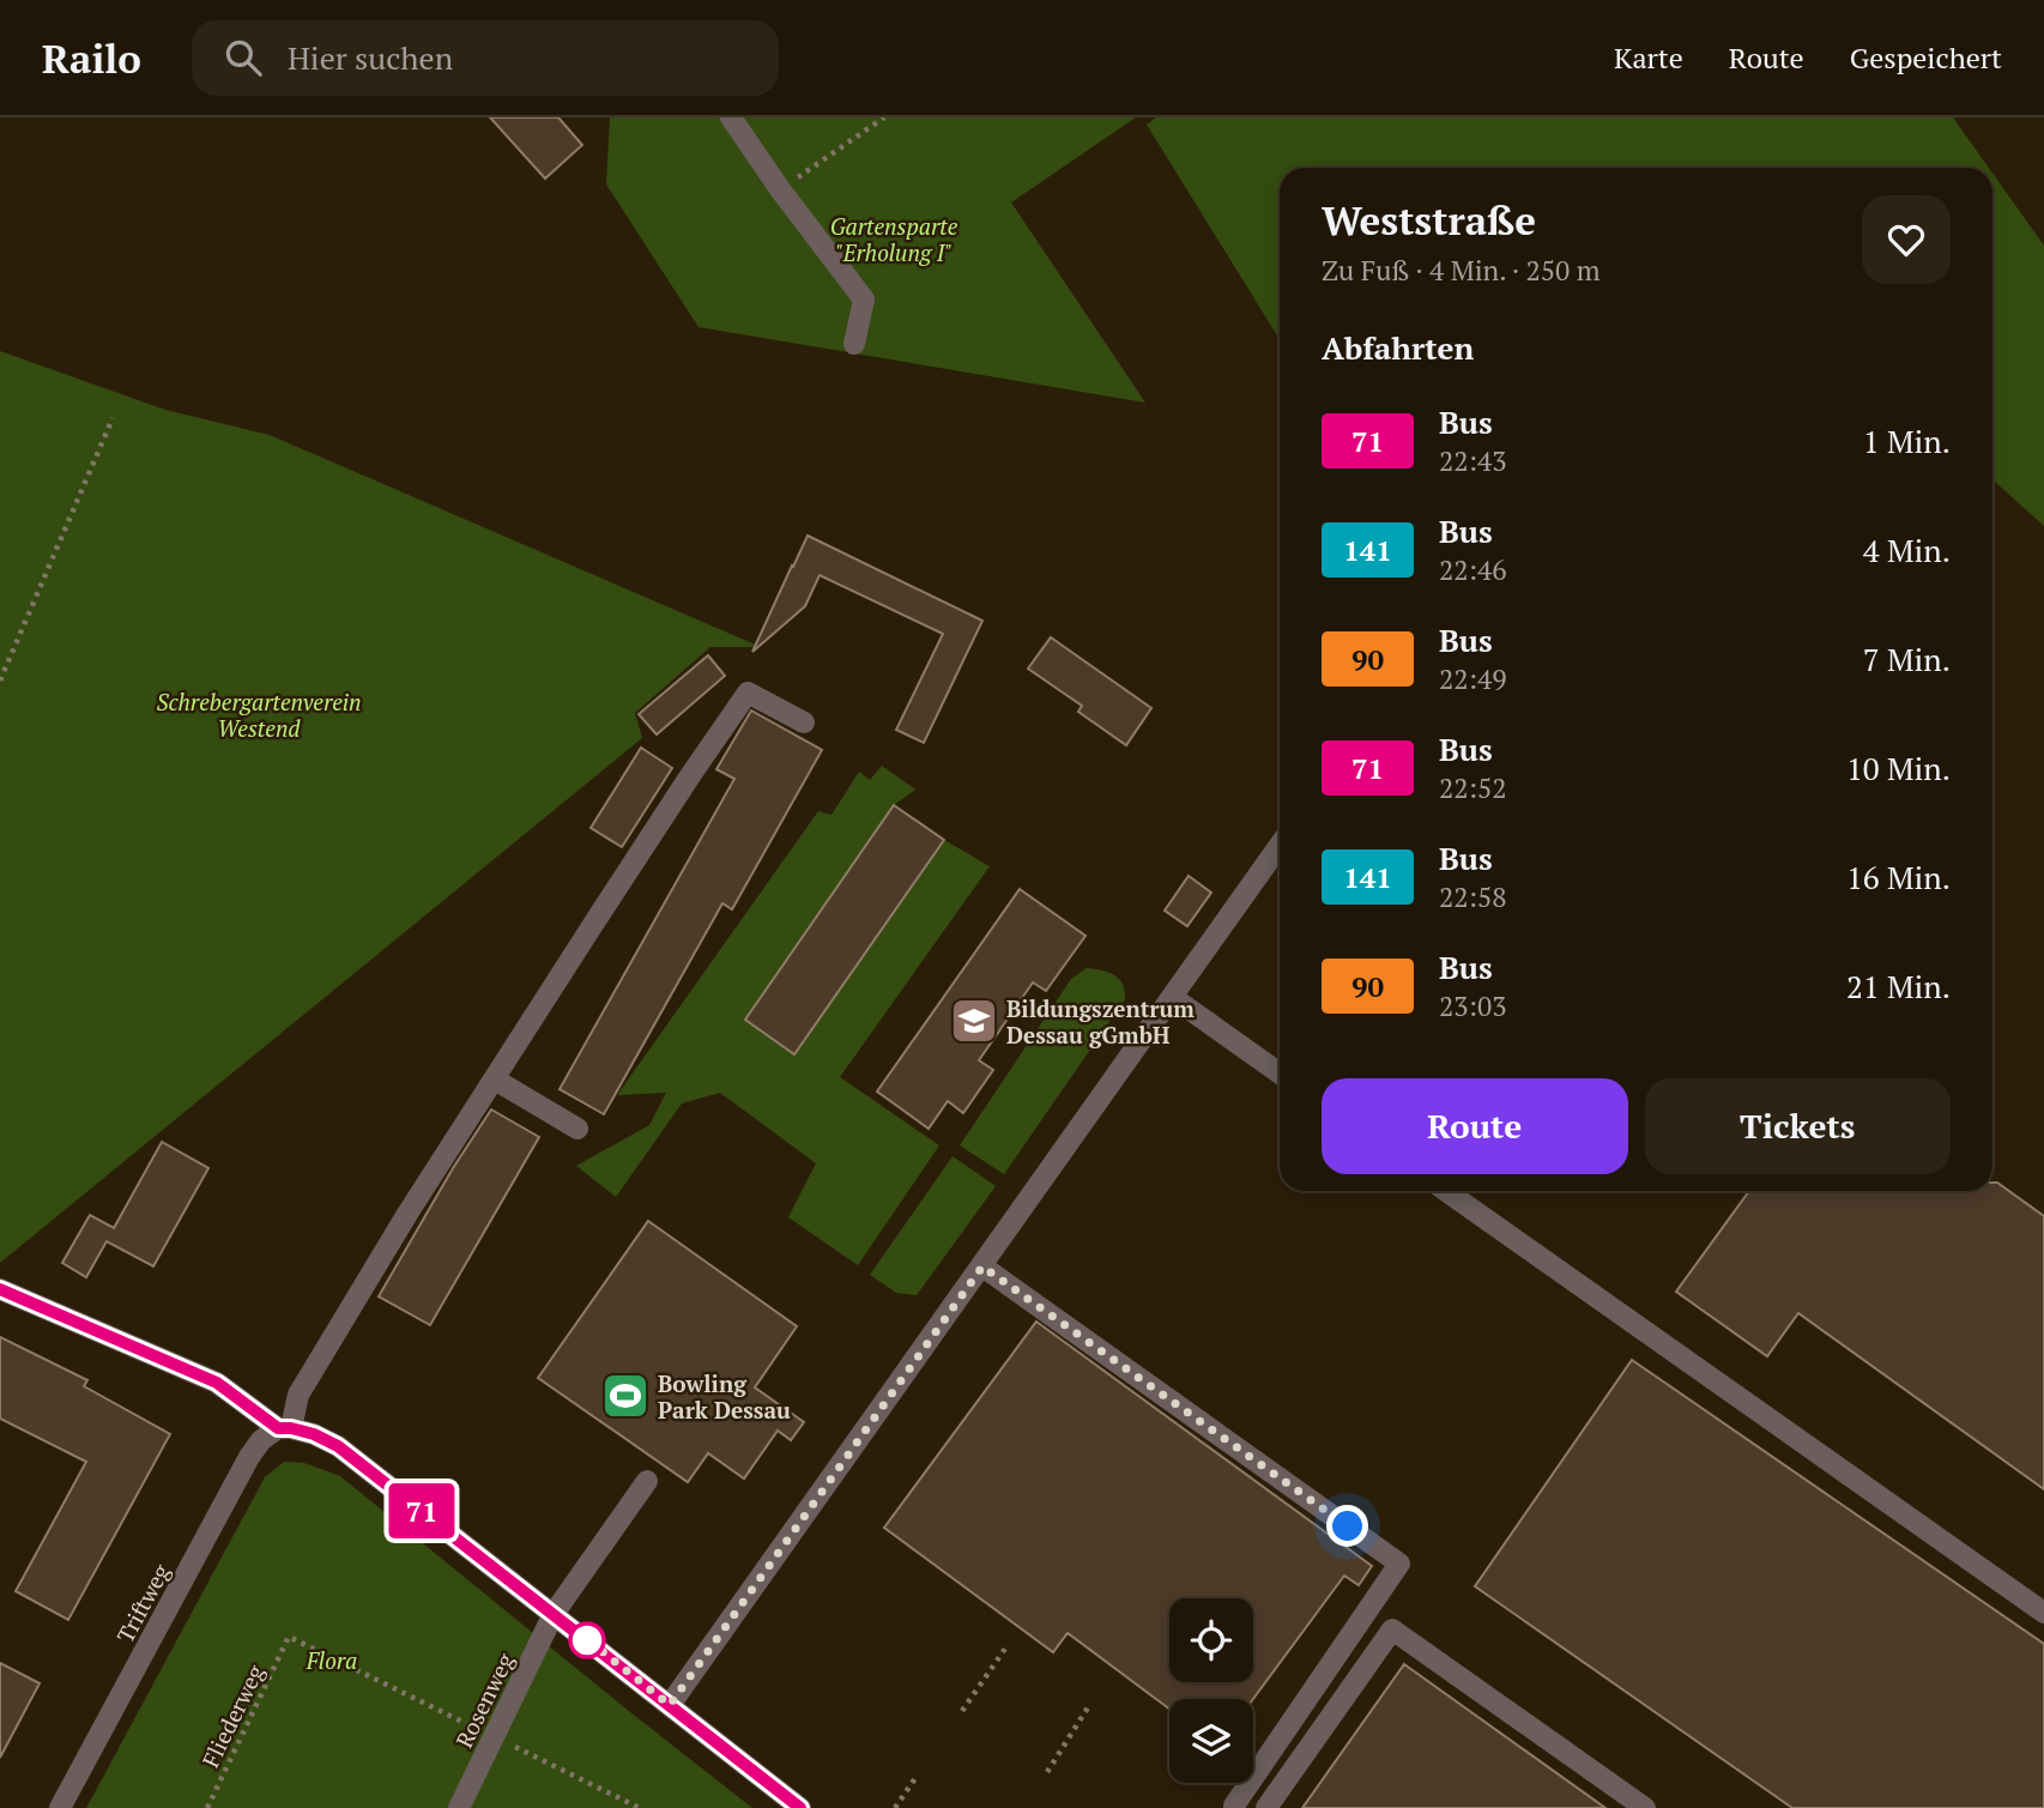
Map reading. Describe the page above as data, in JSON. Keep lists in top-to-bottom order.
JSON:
{
  "streets": {
    "street": ["Triftweg", "Rosenweg"],
    "path": ["Fliederweg"]
  },
  "crossings": [
    ["Rosenweg", "Fliederweg"]
  ],
  "parks": ["Gartensparte \"Erholung I\"", "Schrebergartenverein Westend", "Flora"],
  "places": {
    "school or university": ["Bildungszentrum Dessau gGmbH"],
    "sports": ["Bowling Park Dessau"]
  },
  "lines": ["bus line 71"],
  "page": {
    "header": "Railo",
    "search": "Hier suchen",
    "nav": ["Karte", "Route", "Gespeichert"],
    "on_map": "71",
    "heading": [
      ["Weststraße", "Zu Fuß · 4 Min. · 250 m"],
      "Abfahrten"
    ],
    "list": [
      {
        "mark": "71",
        "name": "Bus",
        "note": "22:43",
        "value": "1 Min."
      },
      {
        "mark": "141",
        "name": "Bus",
        "note": "22:46",
        "value": "4 Min."
      },
      {
        "mark": "90",
        "name": "Bus",
        "note": "22:49",
        "value": "7 Min."
      },
      {
        "mark": "71",
        "name": "Bus",
        "note": "22:52",
        "value": "10 Min."
      },
      {
        "mark": "141",
        "name": "Bus",
        "note": "22:58",
        "value": "16 Min."
      },
      {
        "mark": "90",
        "name": "Bus",
        "note": "23:03",
        "value": "21 Min."
      }
    ],
    "buttons": ["Route", "Tickets"]
  }
}
